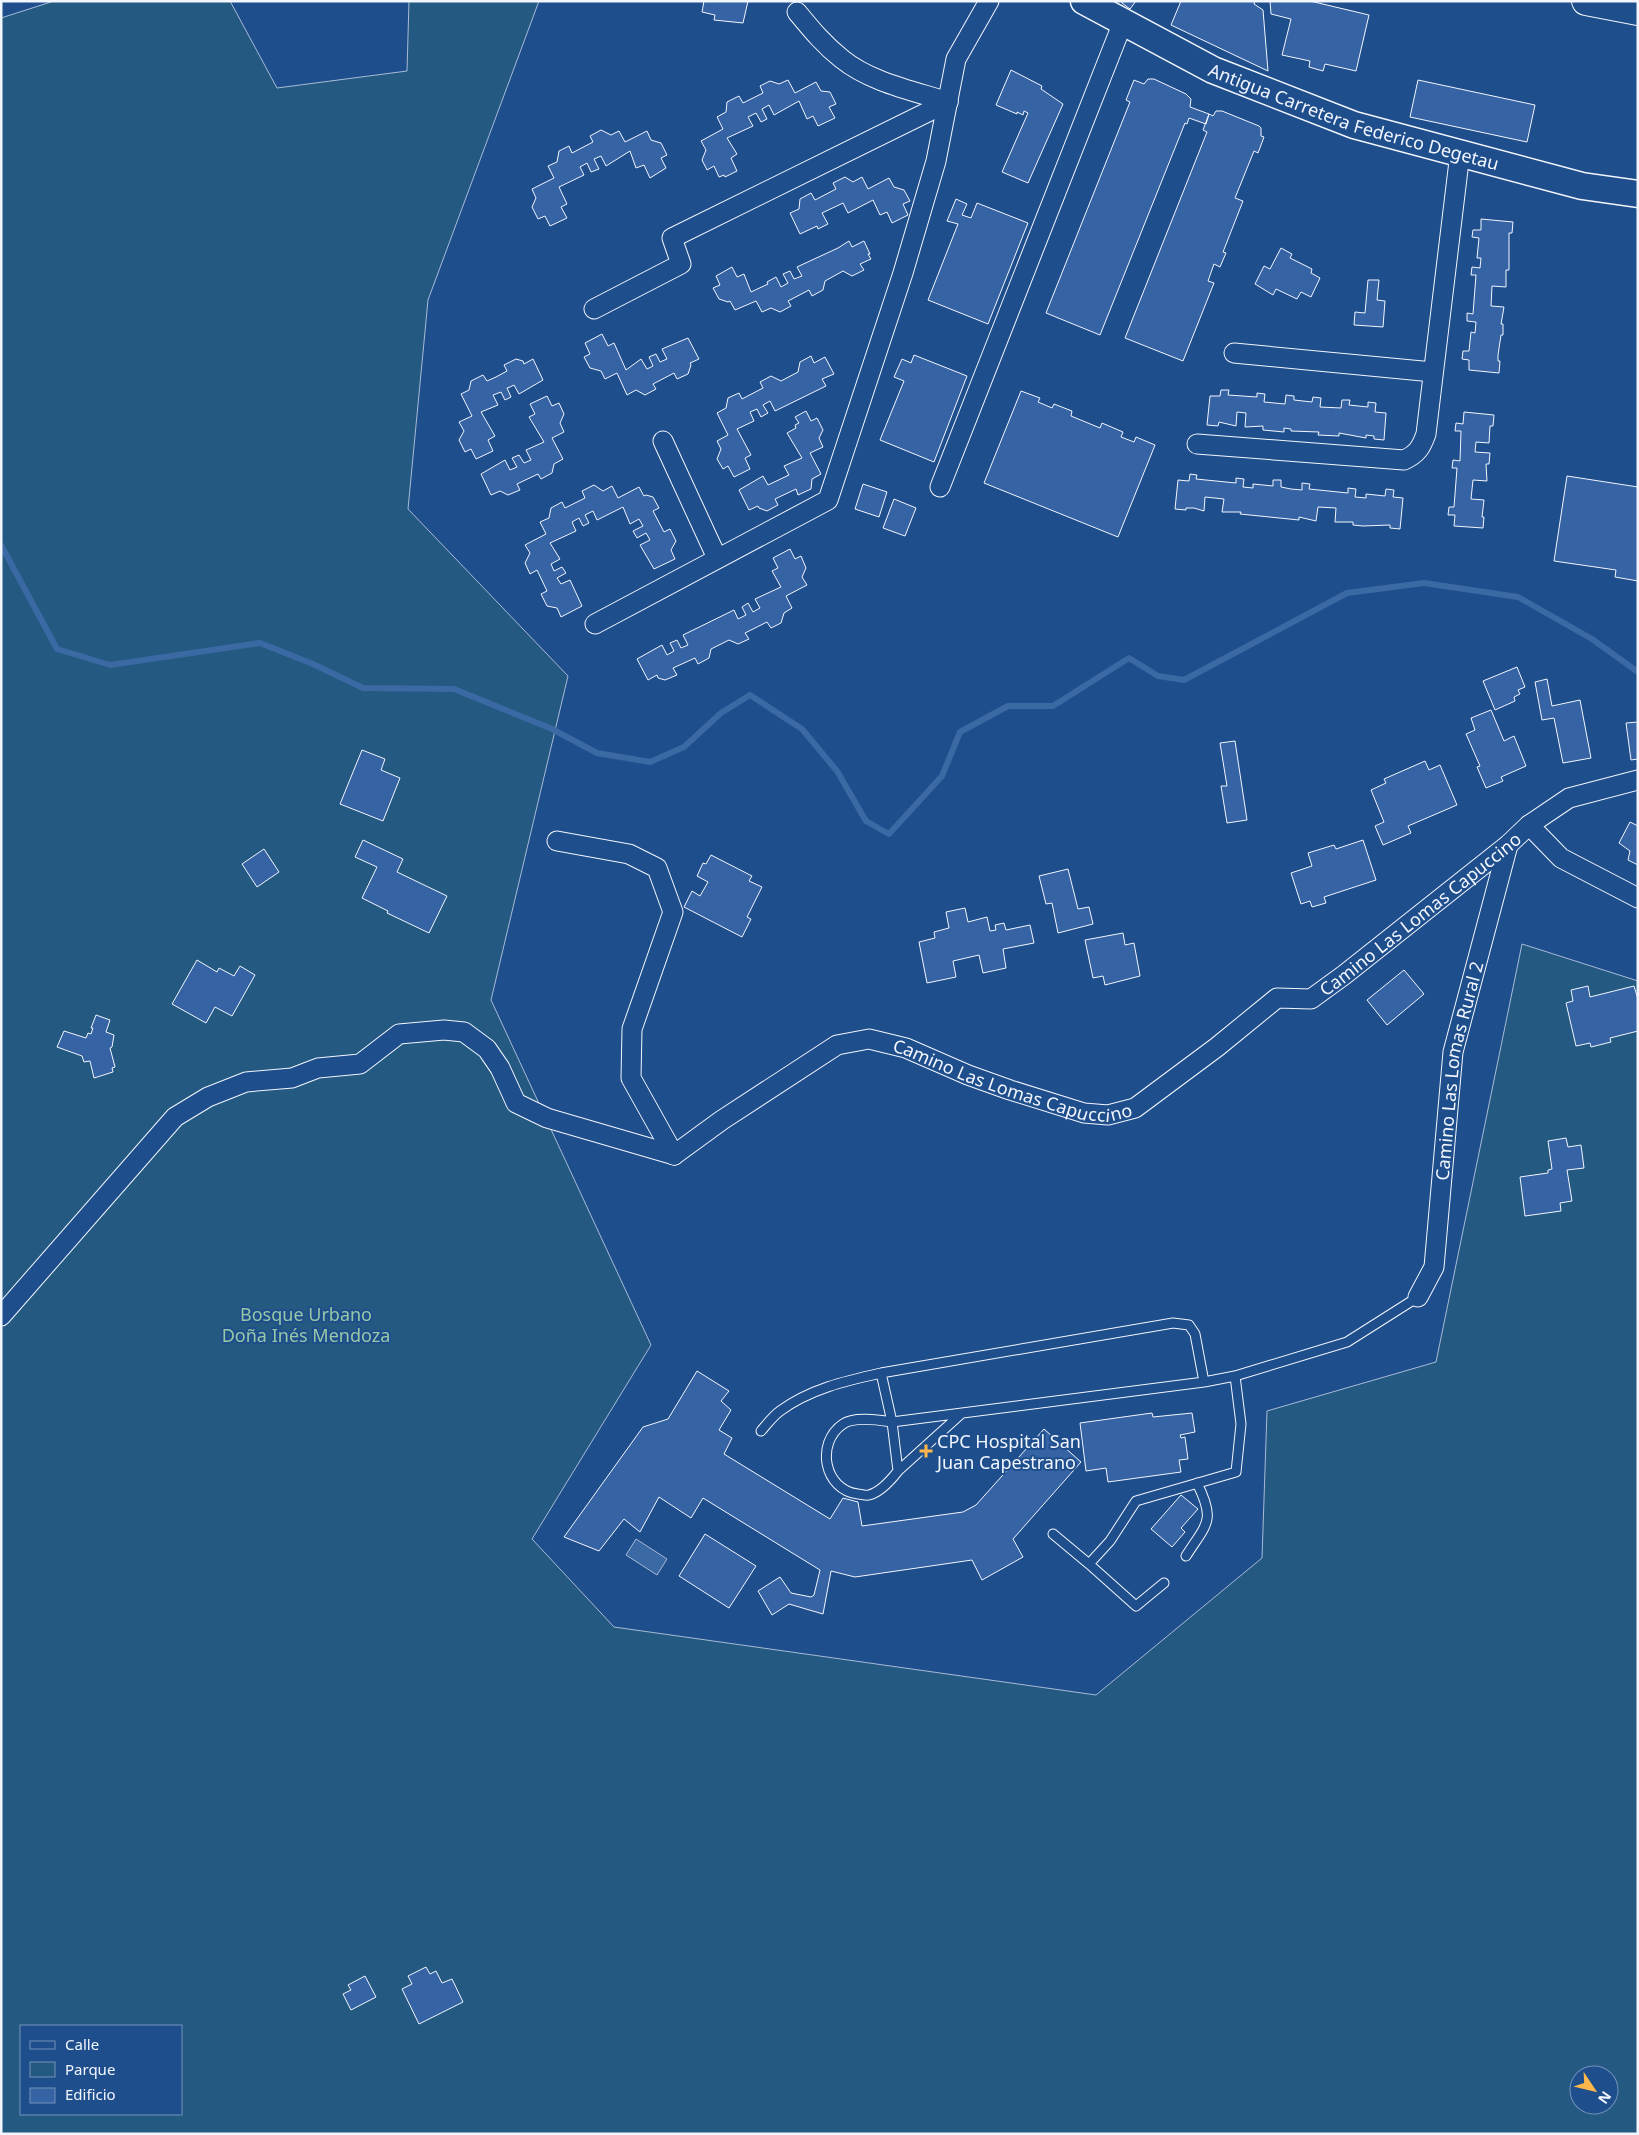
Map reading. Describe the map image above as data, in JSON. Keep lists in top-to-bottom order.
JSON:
{
  "streets": {
    "street": ["Antigua Carretera Federico Degetau", "Camino Las Lomas Capuccino", "Camino Las Lomas Rural 2"]
  },
  "crossings": [
    ["Camino Las Lomas Capuccino", "Camino Las Lomas Rural 2"]
  ],
  "parks": ["Bosque Urbano Doña Inés Mendoza"],
  "places": {
    "health": ["CPC Hospital San Juan Capestrano"]
  },
  "legend": ["Calle", "Parque", "Edificio"],
  "north": "bottom right"
}
